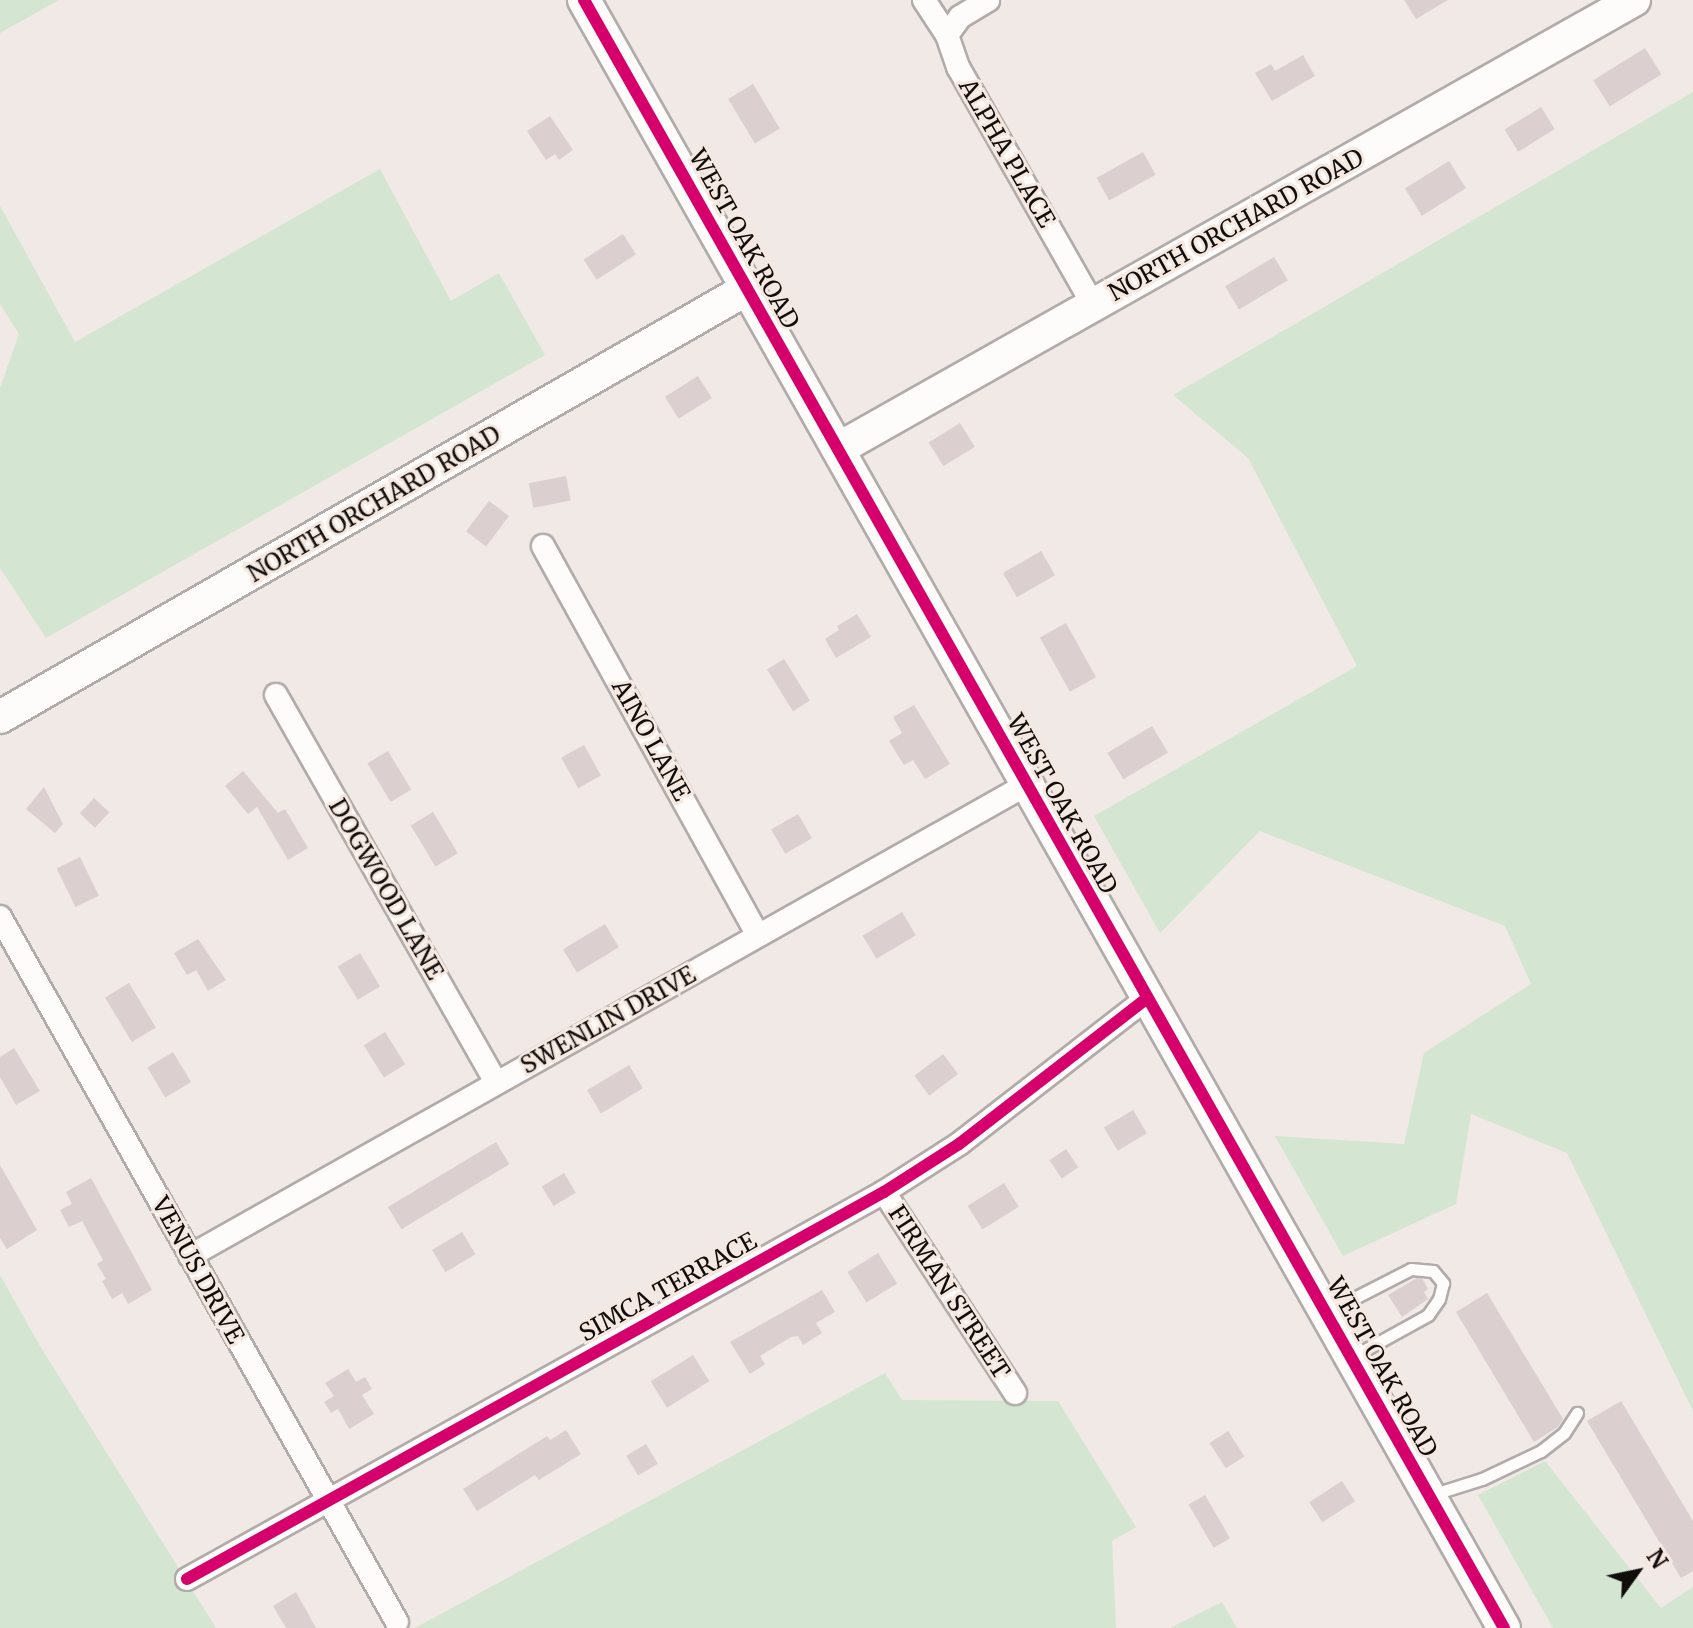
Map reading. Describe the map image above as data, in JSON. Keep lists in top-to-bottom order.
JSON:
{
  "streets": {
    "street": [
      "ALPHA PLACE",
      "NORTH ORCHARD ROAD",
      "WEST OAK ROAD",
      "AINO LANE",
      "DOGWOOD LANE",
      "SWENLIN DRIVE",
      "VENUS DRIVE",
      "SIMCA TERRACE",
      "FIRMAN STREET"
    ]
  },
  "crossings": [
    ["ALPHA PLACE", "NORTH ORCHARD ROAD"],
    ["NORTH ORCHARD ROAD", "WEST OAK ROAD"],
    ["WEST OAK ROAD", "SWENLIN DRIVE"],
    ["WEST OAK ROAD", "SIMCA TERRACE"],
    ["AINO LANE", "SWENLIN DRIVE"],
    ["DOGWOOD LANE", "SWENLIN DRIVE"],
    ["SWENLIN DRIVE", "VENUS DRIVE"],
    ["VENUS DRIVE", "SIMCA TERRACE"],
    ["SIMCA TERRACE", "FIRMAN STREET"]
  ],
  "north": "top right"
}
